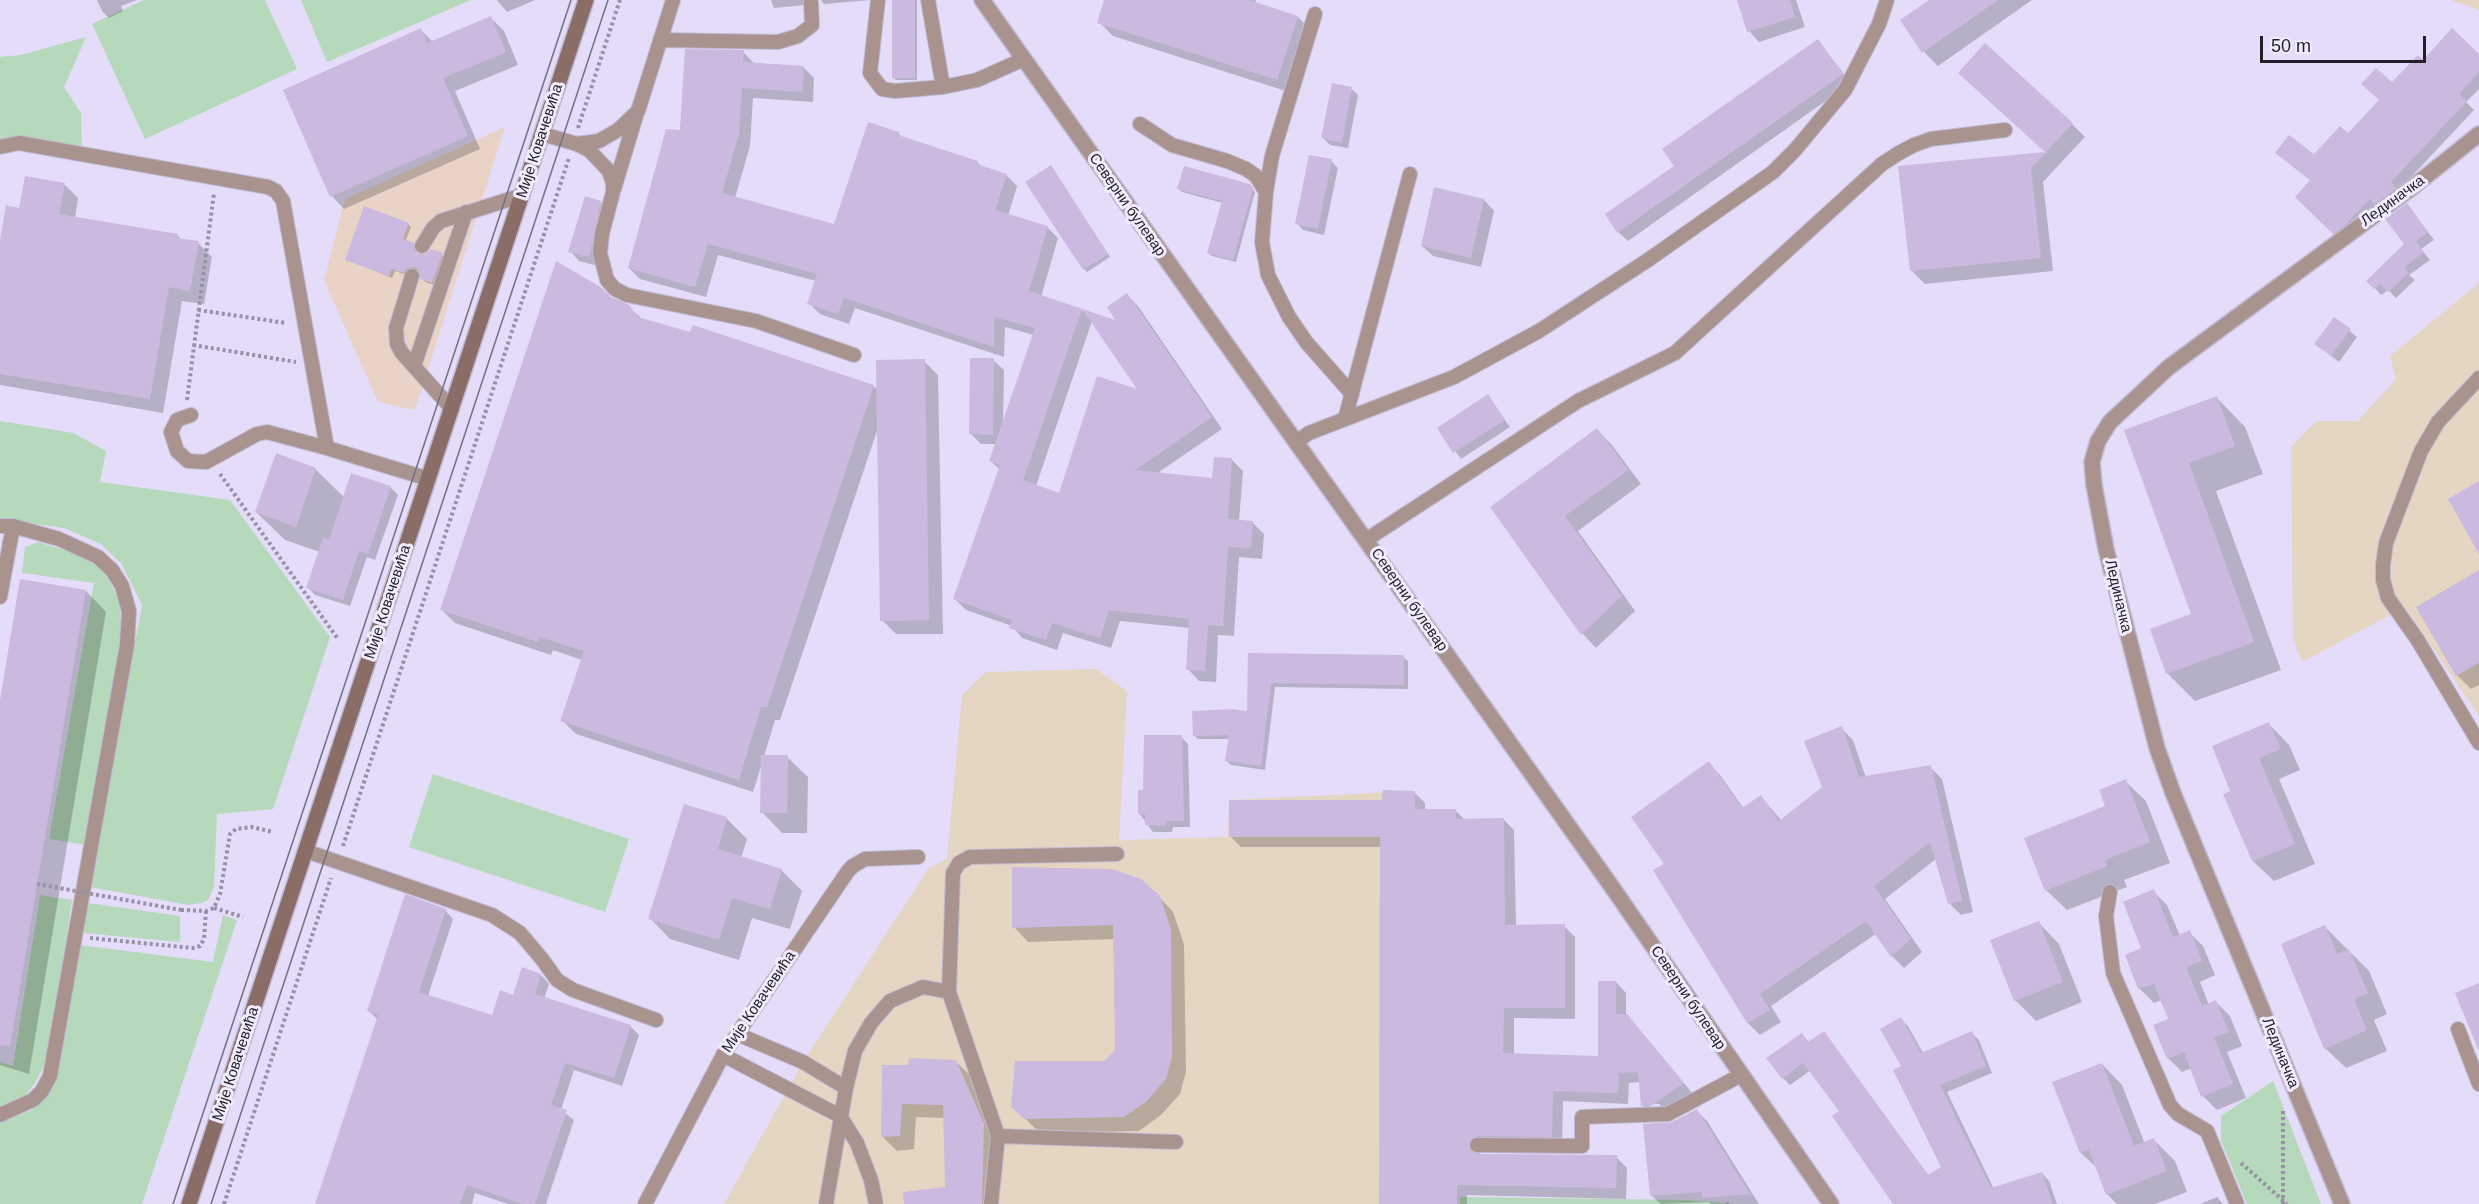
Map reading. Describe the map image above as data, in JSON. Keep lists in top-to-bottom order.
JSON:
{
  "streets": {
    "main road": ["Мије Ковачевића"],
    "street": ["Лединачка", "Северни булевар"]
  },
  "scale_bar": "50 m"
}
